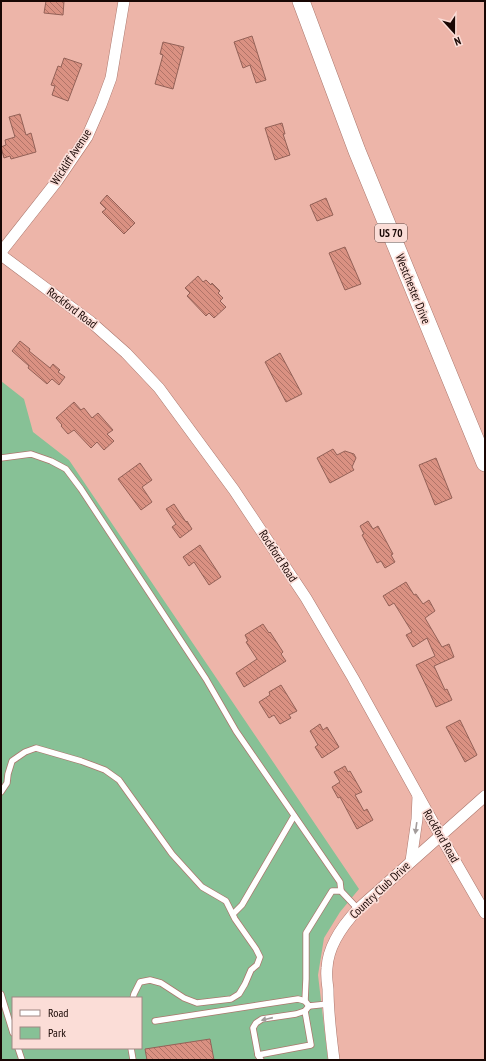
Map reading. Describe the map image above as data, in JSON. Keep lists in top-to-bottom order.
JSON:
{
  "streets": {
    "main road": ["US 70", "Westchester Drive"],
    "street": ["Wickliff Avenue", "Rockford Road", "Country Club Drive"]
  },
  "crossings": [
    ["Wickliff Avenue", "Rockford Road"],
    ["Rockford Road", "Country Club Drive"]
  ],
  "legend": ["Road", "Park"],
  "north": "bottom"
}
